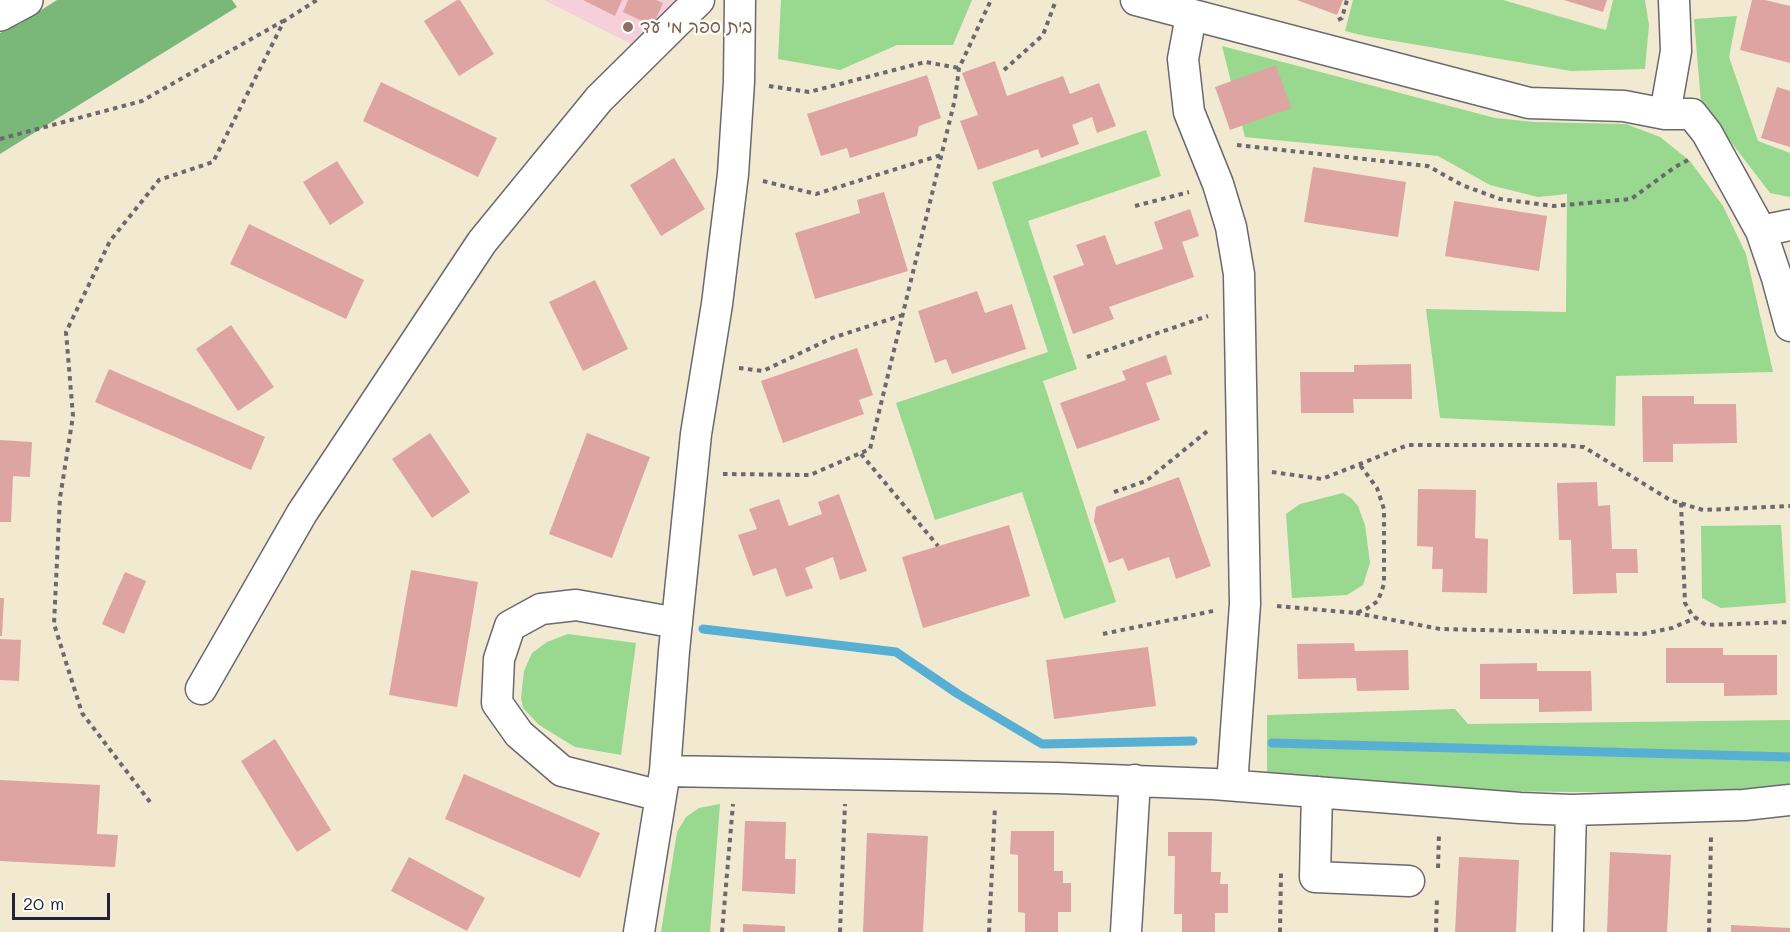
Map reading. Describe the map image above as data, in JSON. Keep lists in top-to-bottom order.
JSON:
{
  "places": ["בית ספר מי עד"],
  "scale_bar": "20 m"
}
